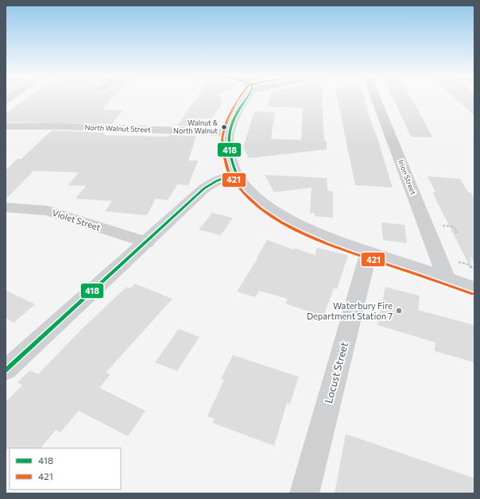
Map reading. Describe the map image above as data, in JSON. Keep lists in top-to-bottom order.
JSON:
{
  "streets": {
    "main road": ["North Walnut Street"],
    "street": ["Irion Street", "Violet Street", "Locust Street"]
  },
  "places": ["Walnut & North Walnut", "Waterbury Fire Department Station 7"],
  "lines": ["transit line 418", "transit line 421"],
  "legend": ["418", "421"]
}
